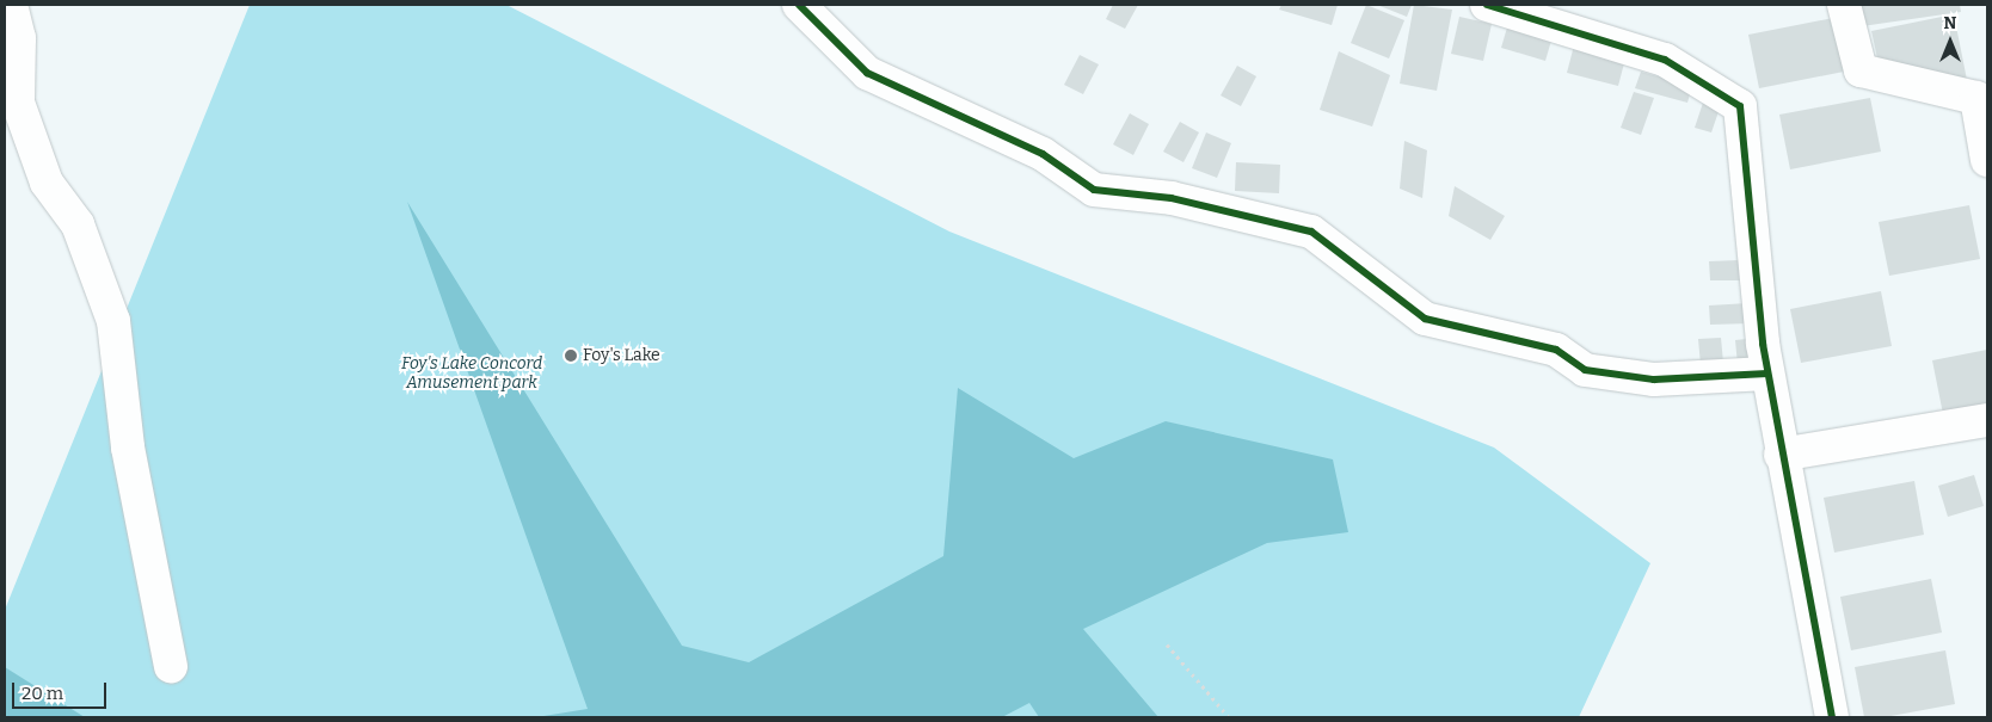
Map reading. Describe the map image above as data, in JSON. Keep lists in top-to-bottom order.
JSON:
{
  "parks": ["Foy's Lake Concord Amusement park"],
  "places": ["Foy's Lake"],
  "scale_bar": "20 m",
  "north": "top"
}
